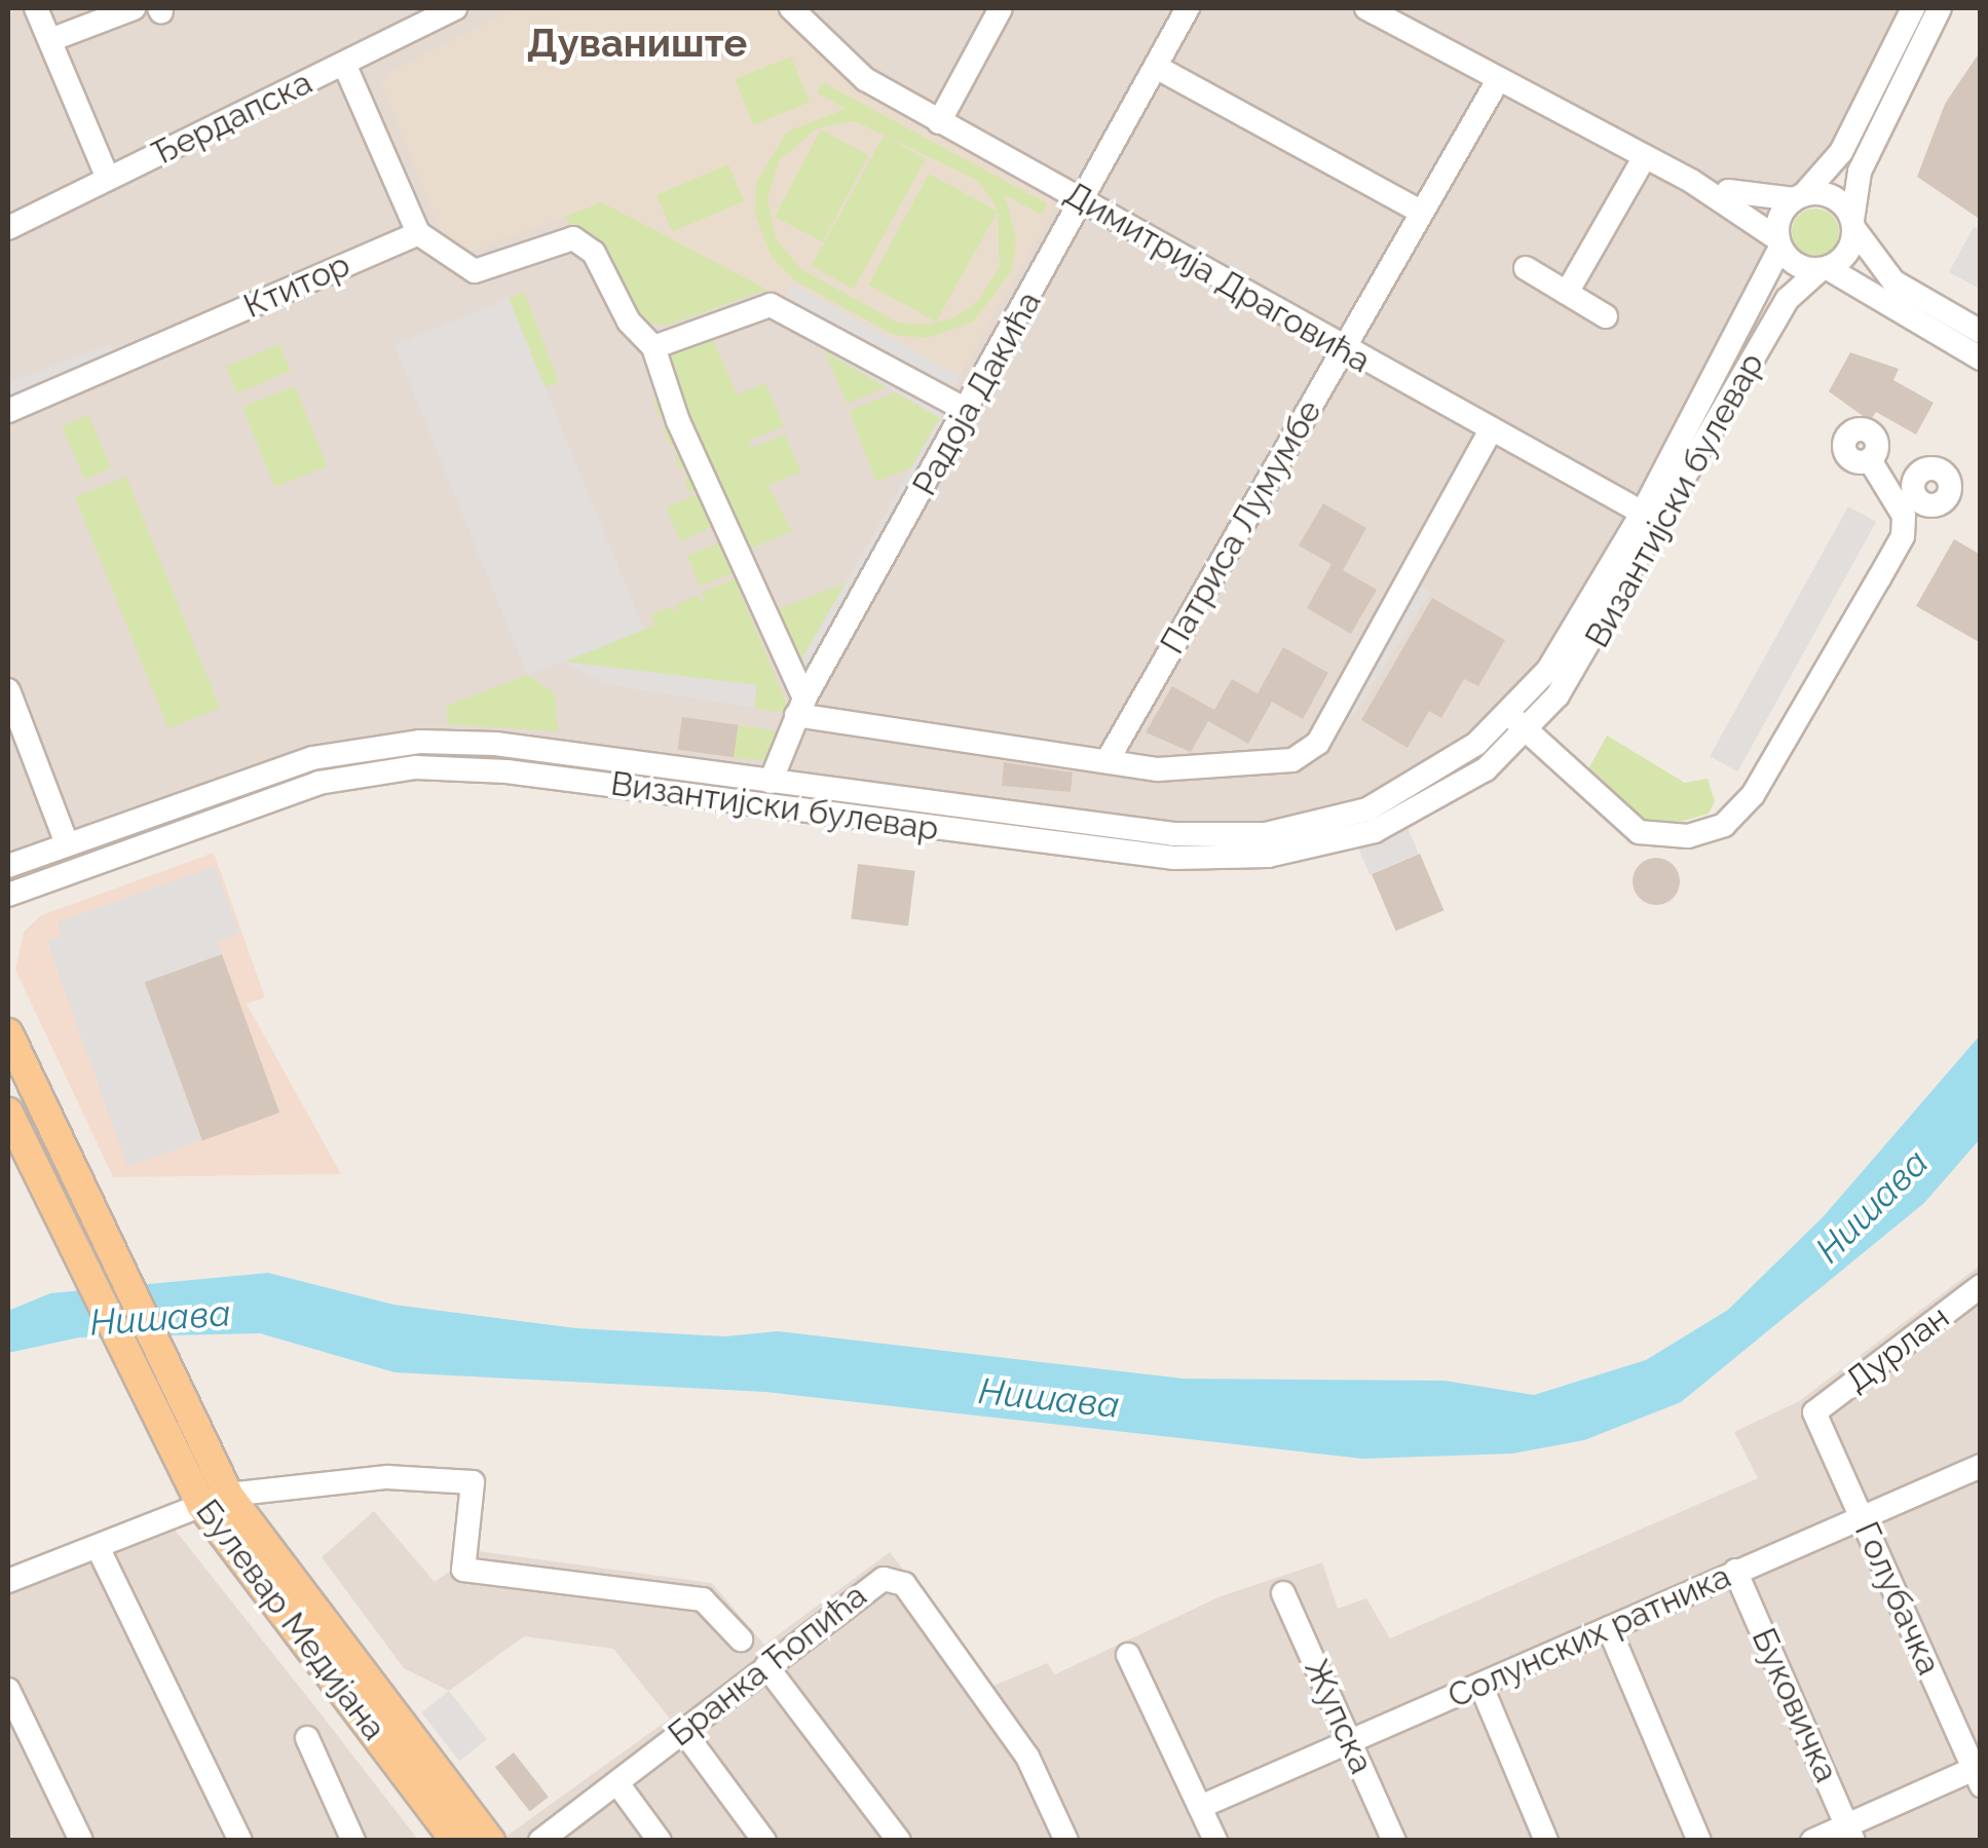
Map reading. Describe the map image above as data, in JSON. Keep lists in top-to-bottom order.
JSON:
{
  "streets": {
    "main road": ["Булевар Медијана"],
    "street": [
      "Ђердапска",
      "Димитрија Драговића",
      "Ктитор",
      "Радоја Дакића",
      "Византијски булевар",
      "Патриса Лумумбе",
      "Дурлан",
      "Голубачка",
      "Солунских ратника",
      "Бранка Ћопића",
      "Буковичка",
      "Жупска"
    ]
  },
  "crossings": [
    ["Димитрија Драговића", "Радоја Дакића"],
    ["Димитрија Драговића", "Византијски булевар"],
    ["Димитрија Драговића", "Патриса Лумумбе"],
    ["Радоја Дакића", "Византијски булевар"],
    ["Дурлан", "Голубачка"],
    ["Голубачка", "Солунских ратника"],
    ["Солунских ратника", "Буковичка"],
    ["Солунских ратника", "Жупска"]
  ],
  "districts": ["Дуваниште"],
  "water": ["Нишава"]
}
